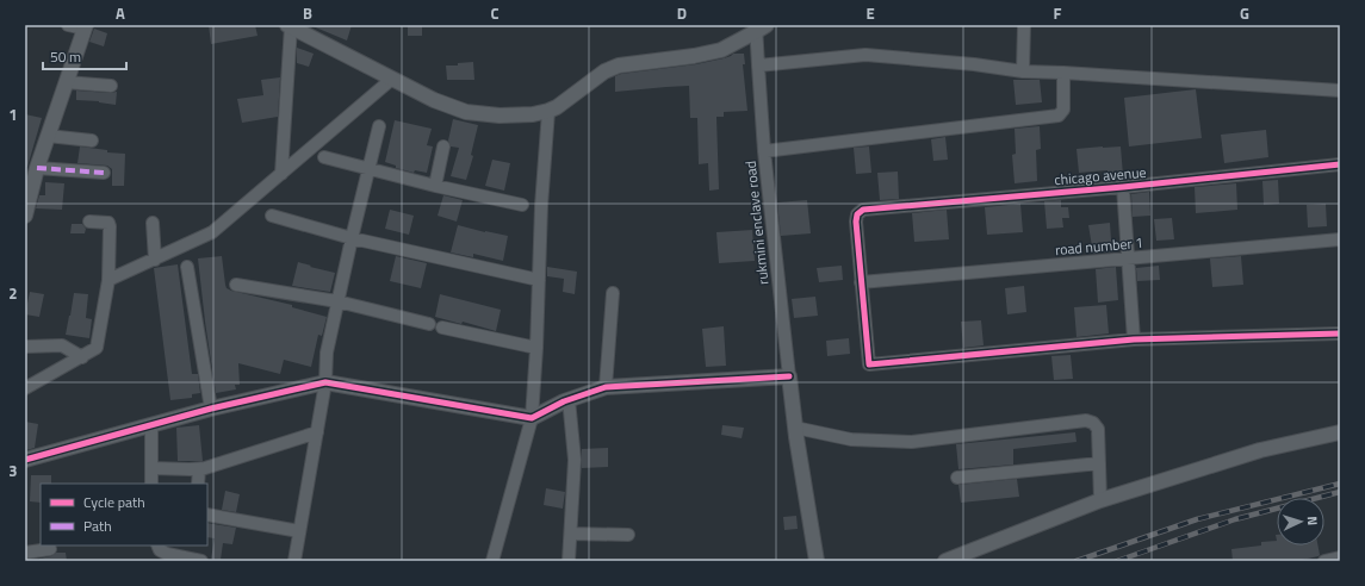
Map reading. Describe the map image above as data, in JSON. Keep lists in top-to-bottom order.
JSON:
{
  "streets": {
    "street": ["chicago avenue", "rukmini enclave road", "road number 1"]
  },
  "crossings": [
    ["chicago avenue", "road number 1"]
  ],
  "legend": ["Cycle path", "Path"],
  "scale_bar": "50 m",
  "north": "right",
  "grid": {
    "columns": [
      "A",
      "B",
      "C",
      "D",
      "E",
      "F",
      "G"
    ],
    "rows": ["1", "2", "3"]
  }
}
